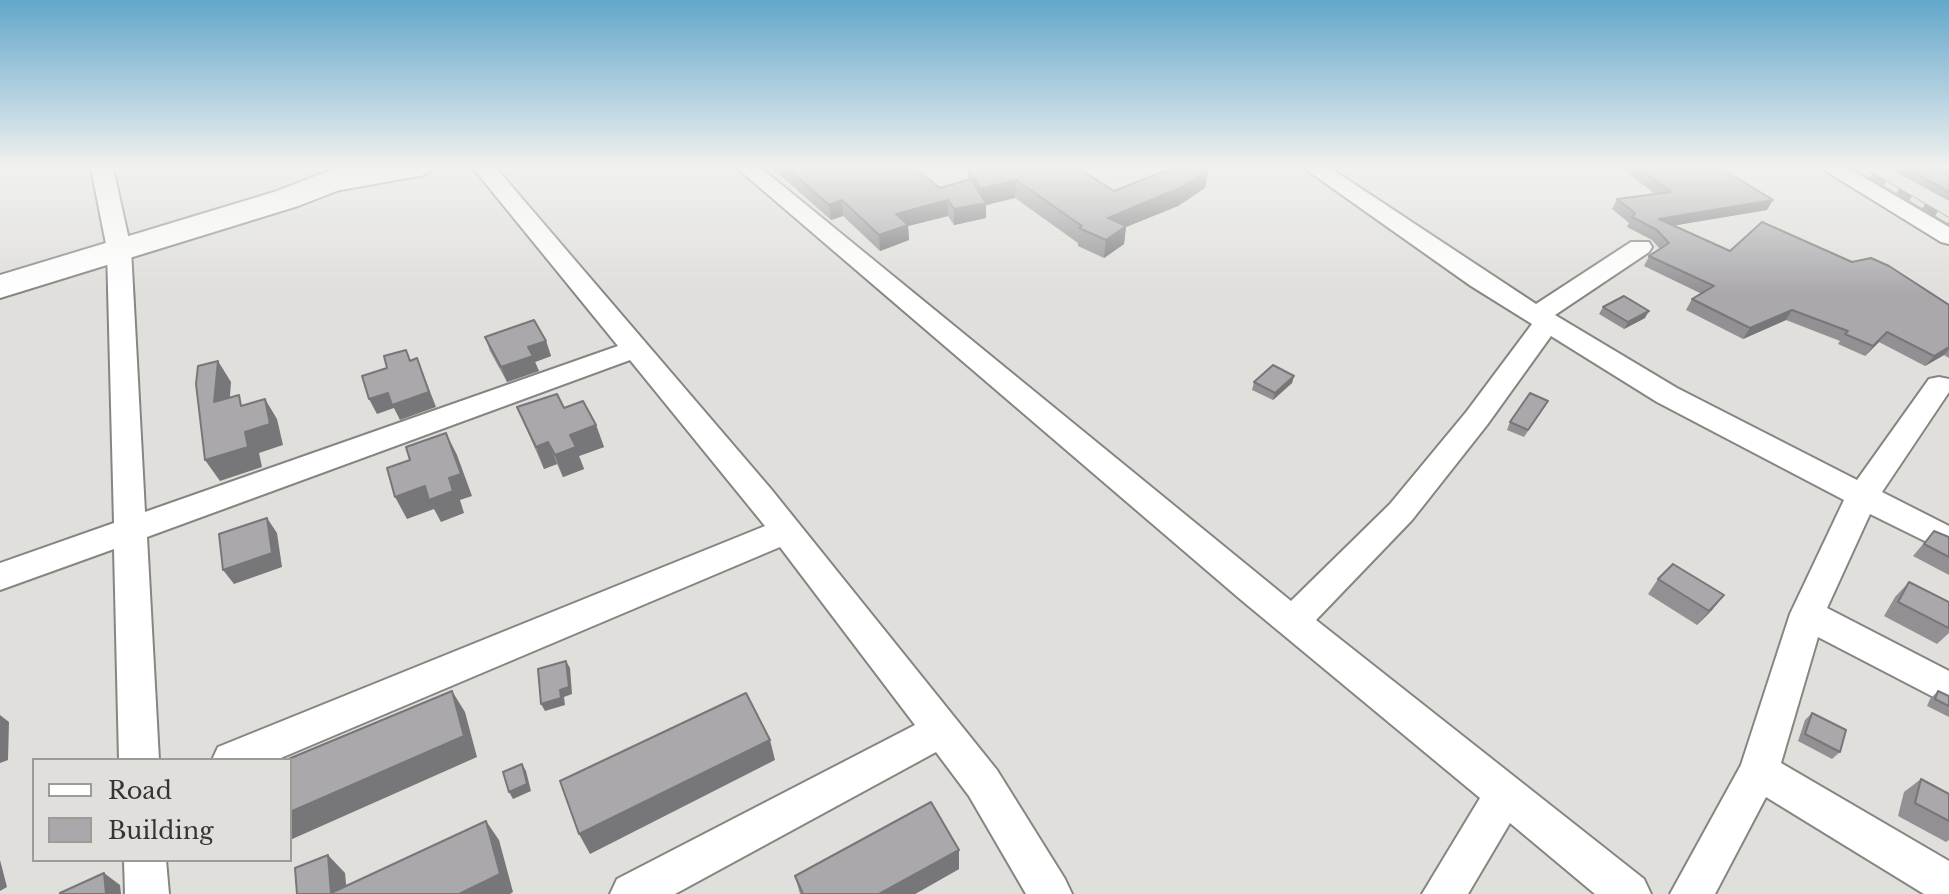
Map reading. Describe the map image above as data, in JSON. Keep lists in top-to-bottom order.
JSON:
{
  "legend": ["Road", "Building"]
}
